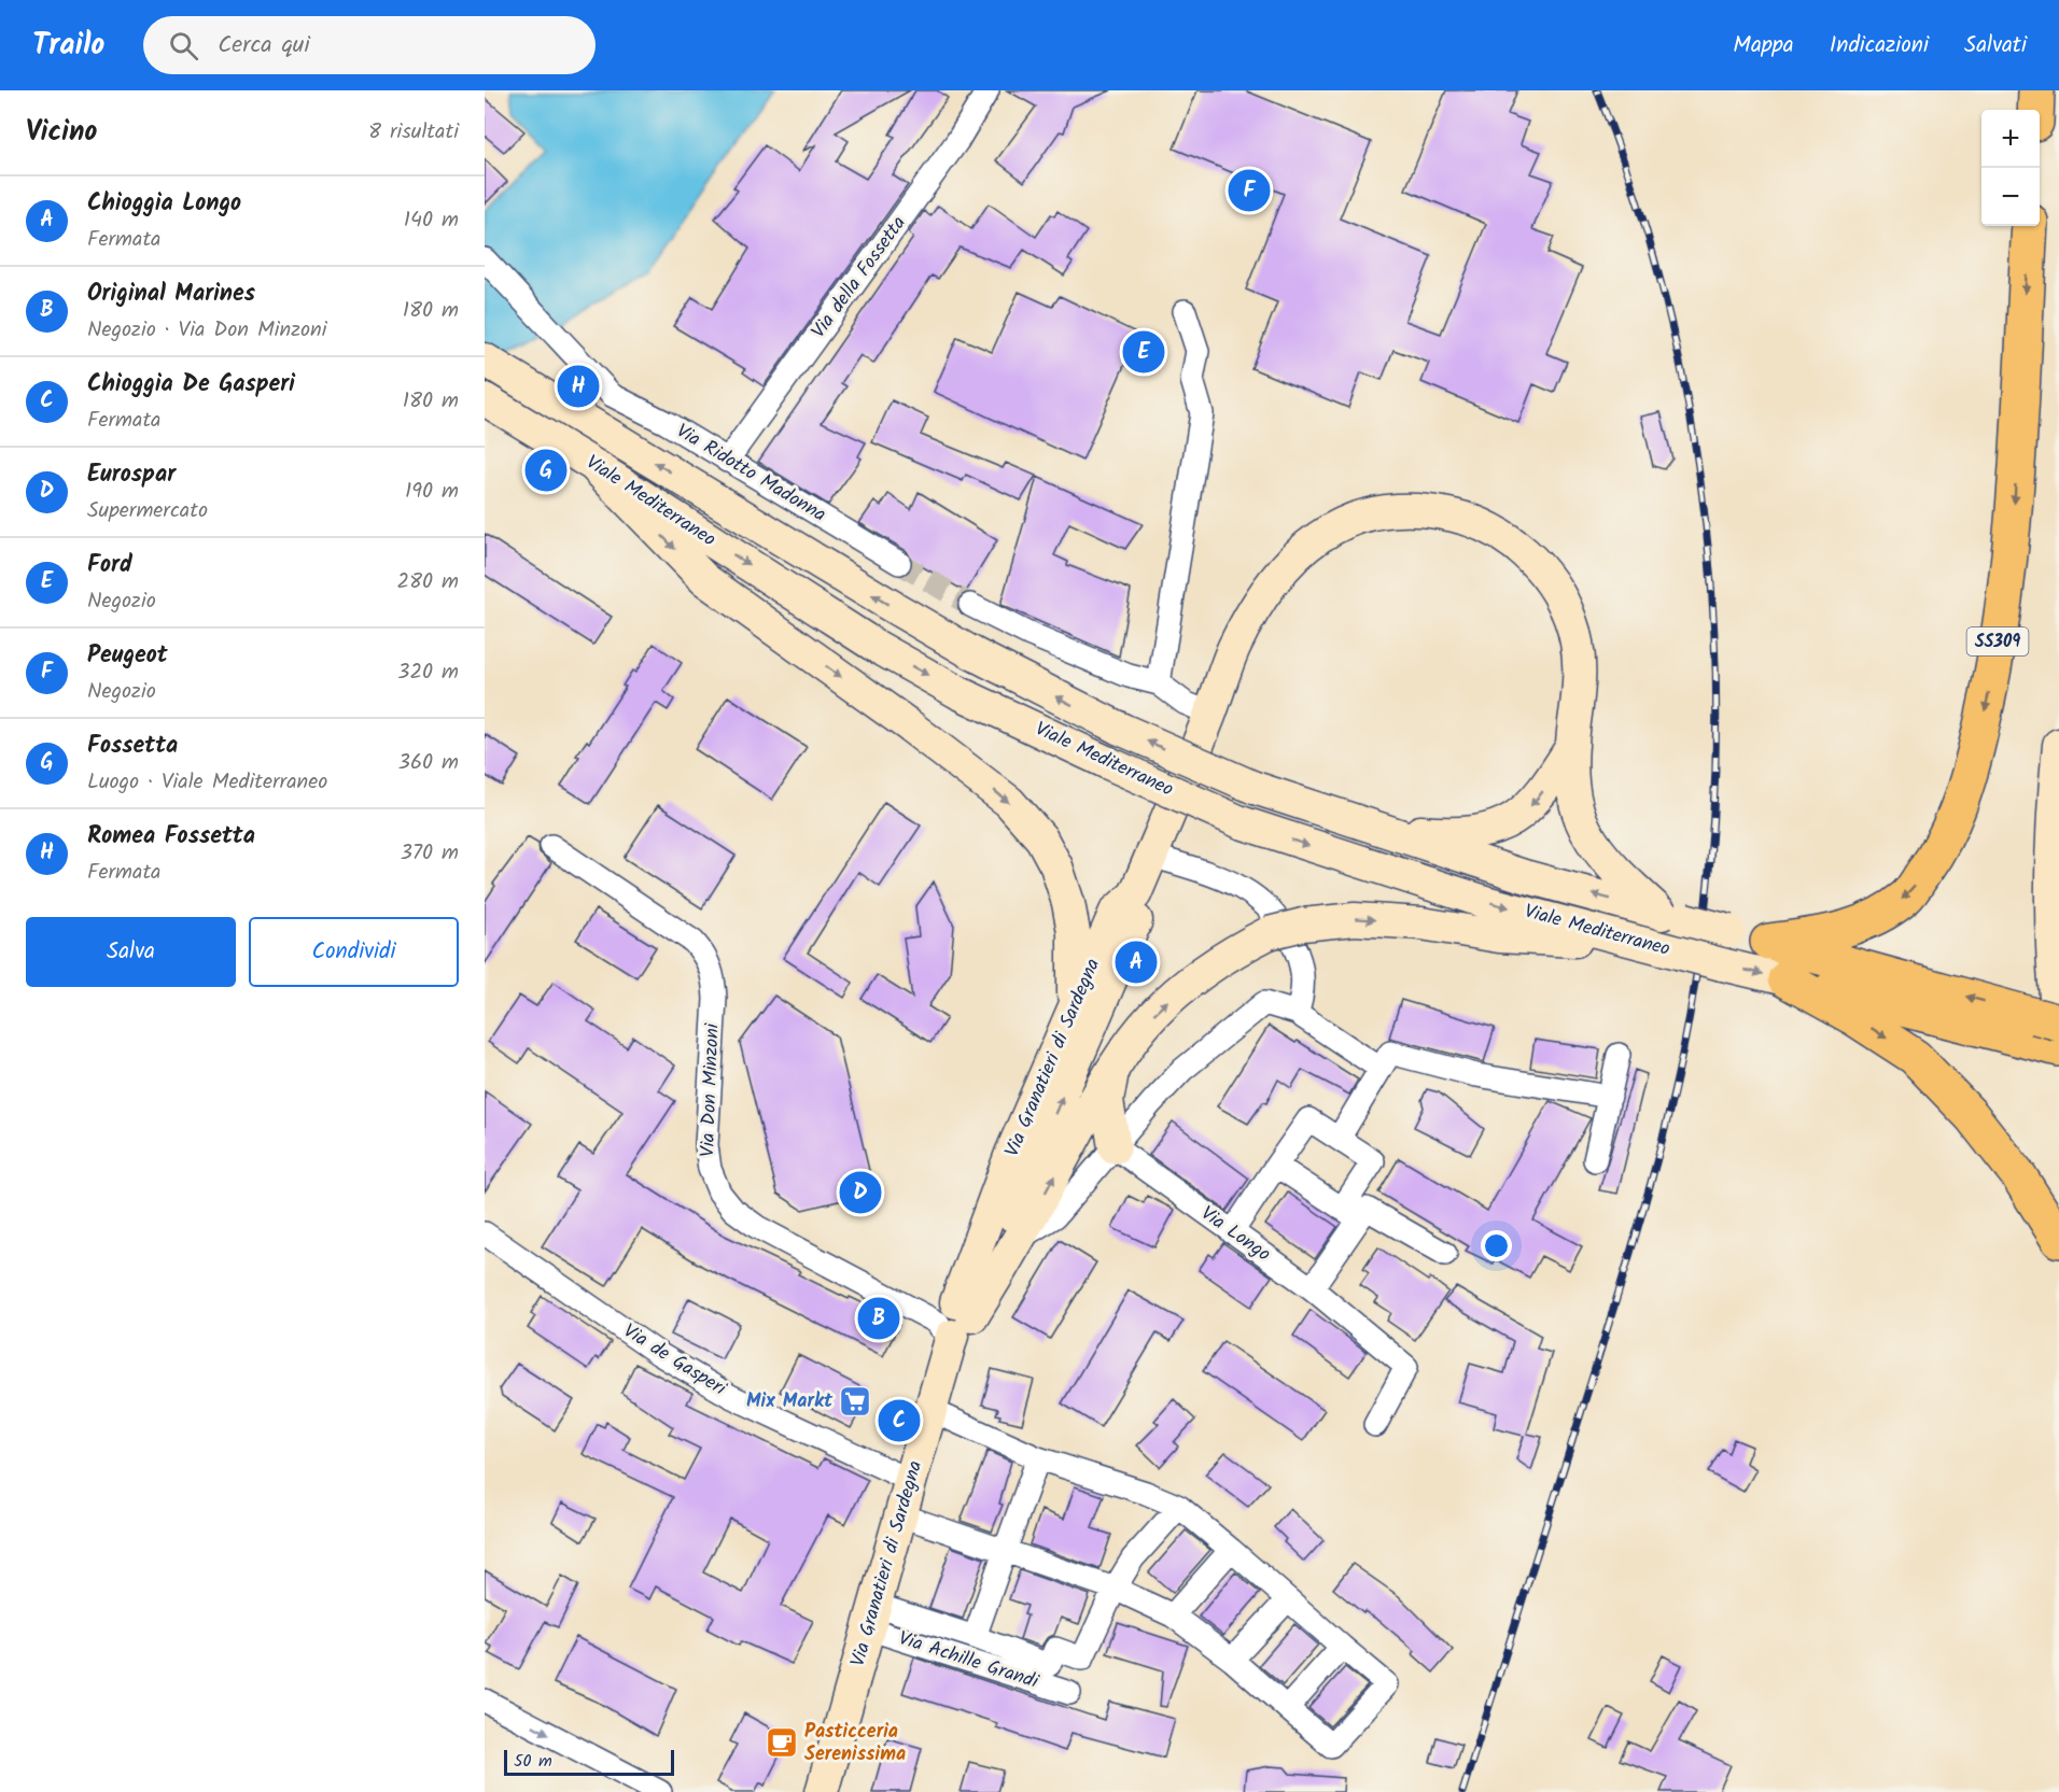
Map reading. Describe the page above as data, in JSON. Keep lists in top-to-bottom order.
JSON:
{
  "streets": {
    "main road": ["SS309"],
    "street": [
      "Via della Fossetta",
      "Via Ridotto Madonna",
      "Viale Mediterraneo",
      "Via Granatieri di Sardegna",
      "Via Don Minzoni",
      "Via Longo",
      "Via de Gasperi",
      "Via Achille Grandi"
    ]
  },
  "crossings": [
    ["Via della Fossetta", "Via Ridotto Madonna"],
    ["Viale Mediterraneo", "SS309"],
    ["Viale Mediterraneo", "Via Granatieri di Sardegna"],
    ["Via Granatieri di Sardegna", "Via Don Minzoni"],
    ["Via Granatieri di Sardegna", "Via de Gasperi"],
    ["Via Granatieri di Sardegna", "Via Achille Grandi"]
  ],
  "places": {
    "supermarket": ["Mix Markt"],
    "cafe": ["Pasticceria Serenissima"]
  },
  "scale_bar": "50 m",
  "page": {
    "header": "Trailo",
    "search": "Cerca qui",
    "nav": ["Mappa", "Indicazioni", "Salvati"],
    "heading": ["Vicino", "8 risultati"],
    "map_buttons": ["+", "−"],
    "pins": [
      "F",
      "E",
      "H",
      "G",
      "A",
      "D",
      "B",
      "C"
    ],
    "list": [
      {
        "mark": "A",
        "name": "Chioggia Longo",
        "note": "Fermata",
        "value": "140 m"
      },
      {
        "mark": "B",
        "name": "Original Marines",
        "note": "Negozio · Via Don Minzoni",
        "value": "180 m"
      },
      {
        "mark": "C",
        "name": "Chioggia De Gasperi",
        "note": "Fermata",
        "value": "180 m"
      },
      {
        "mark": "D",
        "name": "Eurospar",
        "note": "Supermercato",
        "value": "190 m"
      },
      {
        "mark": "E",
        "name": "Ford",
        "note": "Negozio",
        "value": "280 m"
      },
      {
        "mark": "F",
        "name": "Peugeot",
        "note": "Negozio",
        "value": "320 m"
      },
      {
        "mark": "G",
        "name": "Fossetta",
        "note": "Luogo · Viale Mediterraneo",
        "value": "360 m"
      },
      {
        "mark": "H",
        "name": "Romea Fossetta",
        "note": "Fermata",
        "value": "370 m"
      }
    ],
    "buttons": ["Salva", "Condividi"],
    "scale": "50 m"
  }
}
